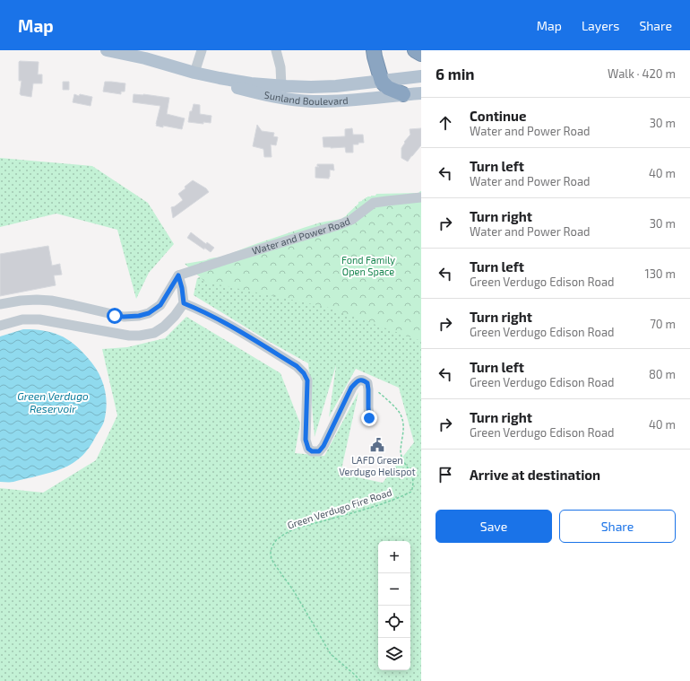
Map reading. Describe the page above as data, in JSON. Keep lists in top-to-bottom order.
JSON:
{
  "streets": {
    "main road": ["Sunland Boulevard"],
    "street": ["Water and Power Road"],
    "path": ["Green Verdugo Fire Road"]
  },
  "water": ["Green Verdugo Reservoir"],
  "parks": ["Fond Family Open Space"],
  "places": {
    "public building": ["LAFD Green Verdugo Helispot"]
  },
  "page": {
    "header": "Map",
    "nav": ["Map", "Layers", "Share"],
    "heading": ["6 min", "Walk · 420 m"],
    "list": [
      ["Continue", "Water and Power Road", "30 m"],
      ["Turn left", "Water and Power Road", "40 m"],
      ["Turn right", "Water and Power Road", "30 m"],
      ["Turn left", "Green Verdugo Edison Road", "130 m"],
      ["Turn right", "Green Verdugo Edison Road", "70 m"],
      ["Turn left", "Green Verdugo Edison Road", "80 m"],
      ["Turn right", "Green Verdugo Edison Road", "40 m"],
      "Arrive at destination"
    ],
    "buttons": ["Save", "Share"],
    "map_buttons": ["+", "−"]
  }
}
